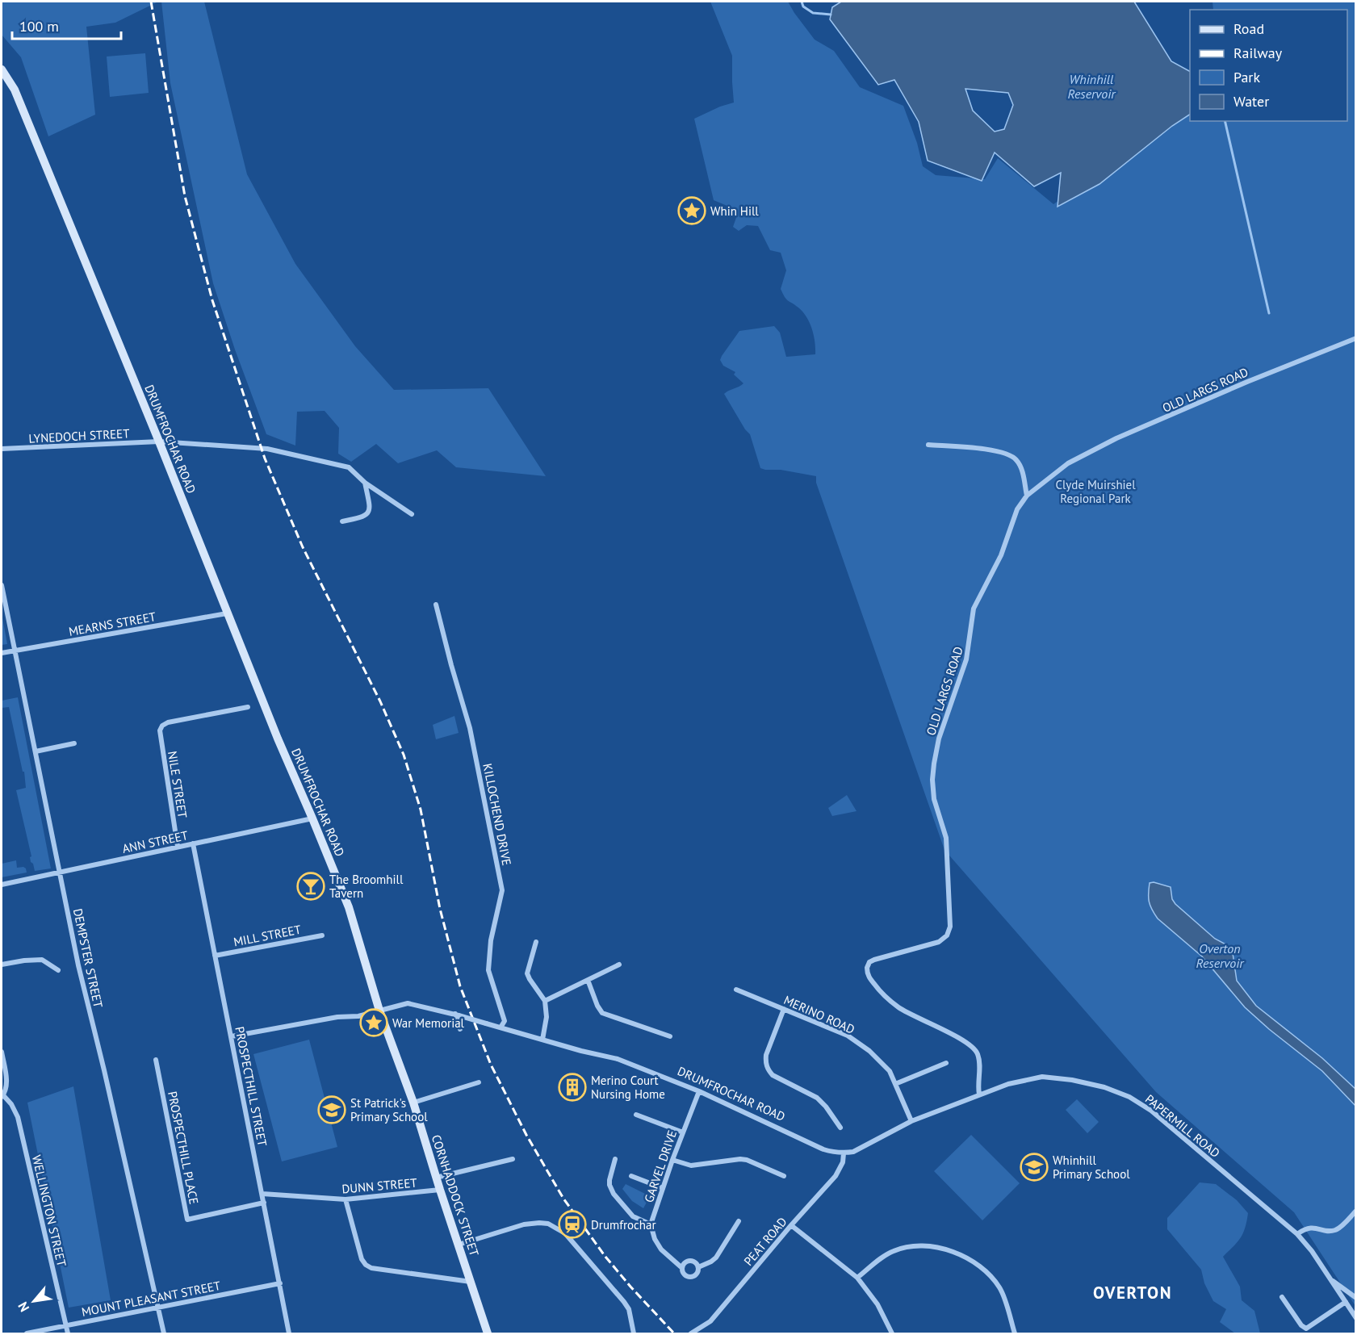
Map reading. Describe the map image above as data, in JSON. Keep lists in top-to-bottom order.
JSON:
{
  "streets": {
    "main road": ["DRUMFROCHAR ROAD", "CORNHADDOCK STREET"],
    "street": [
      "OLD LARGS ROAD",
      "LYNEDOCH STREET",
      "MEARNS STREET",
      "NILE STREET",
      "KILLOCHEND DRIVE",
      "ANN STREET",
      "MILL STREET",
      "DEMPSTER STREET",
      "MERINO ROAD",
      "PROSPECTHILL STREET",
      "PAPERMILL ROAD",
      "PROSPECTHILL PLACE",
      "GARVEL DRIVE",
      "DUNN STREET",
      "WELLINGTON STREET",
      "PEAT ROAD",
      "MOUNT PLEASANT STREET"
    ]
  },
  "crossings": [
    ["OLD LARGS ROAD", "PAPERMILL ROAD"],
    ["LYNEDOCH STREET", "DRUMFROCHAR ROAD"],
    ["DRUMFROCHAR ROAD", "MEARNS STREET"],
    ["DRUMFROCHAR ROAD", "KILLOCHEND DRIVE"],
    ["DRUMFROCHAR ROAD", "ANN STREET"],
    ["DRUMFROCHAR ROAD", "GARVEL DRIVE"],
    ["DRUMFROCHAR ROAD", "CORNHADDOCK STREET"],
    ["DRUMFROCHAR ROAD", "PEAT ROAD"],
    ["MEARNS STREET", "DEMPSTER STREET"],
    ["NILE STREET", "ANN STREET"],
    ["ANN STREET", "DEMPSTER STREET"],
    ["ANN STREET", "PROSPECTHILL STREET"],
    ["MILL STREET", "PROSPECTHILL STREET"],
    ["DEMPSTER STREET", "MOUNT PLEASANT STREET"],
    ["PROSPECTHILL STREET", "PROSPECTHILL PLACE"],
    ["PROSPECTHILL STREET", "DUNN STREET"],
    ["PROSPECTHILL STREET", "MOUNT PLEASANT STREET"],
    ["DUNN STREET", "CORNHADDOCK STREET"],
    ["WELLINGTON STREET", "MOUNT PLEASANT STREET"]
  ],
  "districts": ["OVERTON"],
  "water": ["Whinhill Reservoir", "Overton Reservoir"],
  "parks": ["Clyde Muirshiel Regional Park"],
  "places": {
    "place": ["Whin Hill", "War Memorial"],
    "bar": ["The Broomhill Tavern"],
    "building": ["Merino Court Nursing Home"],
    "school or university": ["St Patrick's Primary School", "Whinhill Primary School"],
    "station": ["Drumfrochar"]
  },
  "legend": [
    "Road",
    "Railway",
    "Park",
    "Water"
  ],
  "scale_bar": "100 m",
  "north": "bottom left"
}
